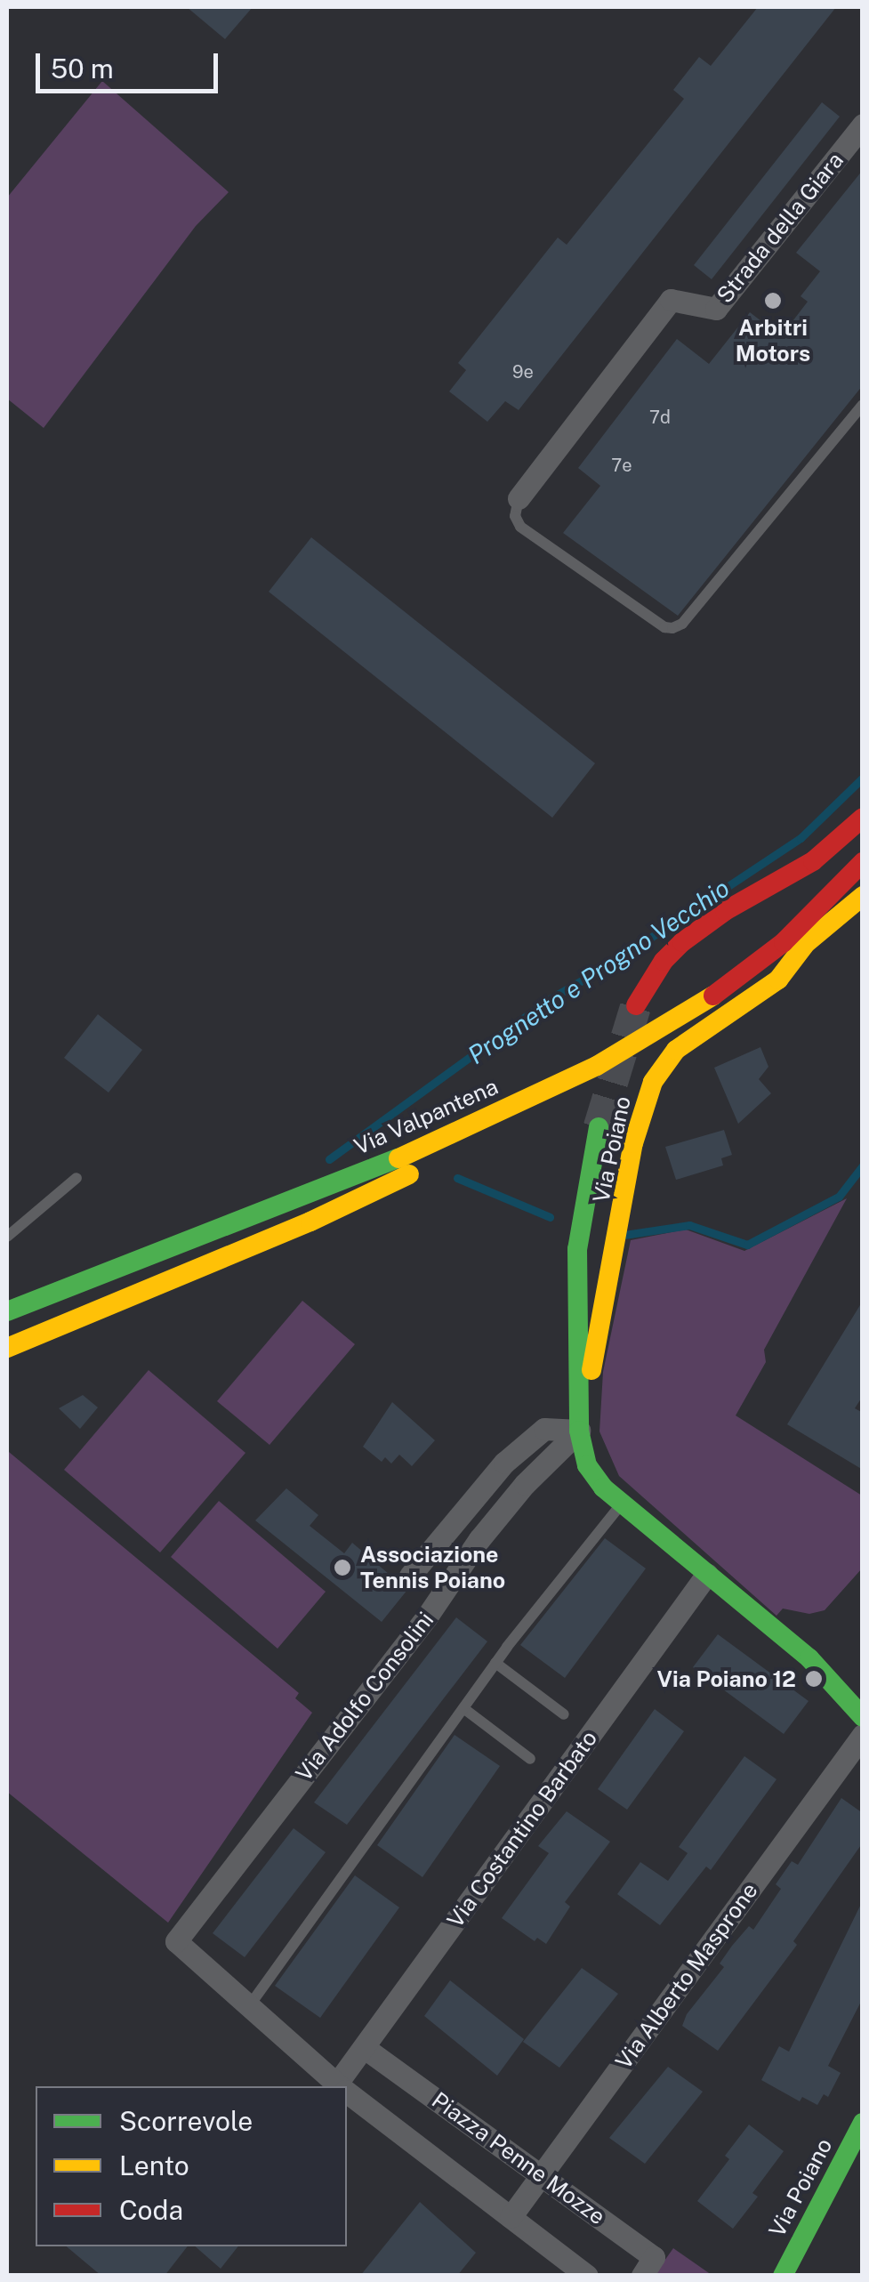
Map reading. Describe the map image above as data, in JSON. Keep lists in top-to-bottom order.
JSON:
{
  "streets": {
    "main road": ["Via Valpantena", "Via Poiano"],
    "street": [
      "Strada della Giara",
      "Via Adolfo Consolini",
      "Via Costantino Barbato",
      "Via Alberto Masprone",
      "Piazza Penne Mozze"
    ]
  },
  "crossings": [
    ["Via Poiano", "Via Adolfo Consolini"],
    ["Via Poiano", "Via Costantino Barbato"],
    ["Via Costantino Barbato", "Piazza Penne Mozze"],
    ["Via Alberto Masprone", "Piazza Penne Mozze"]
  ],
  "water": ["Prognetto e Progno Vecchio"],
  "places": ["Arbitri Motors", "Associazione Tennis Poiano", "Via Poiano 12"],
  "house_numbers": ["9e", "7d", "7e"],
  "legend": ["Scorrevole", "Lento", "Coda"],
  "scale_bar": "50 m"
}
